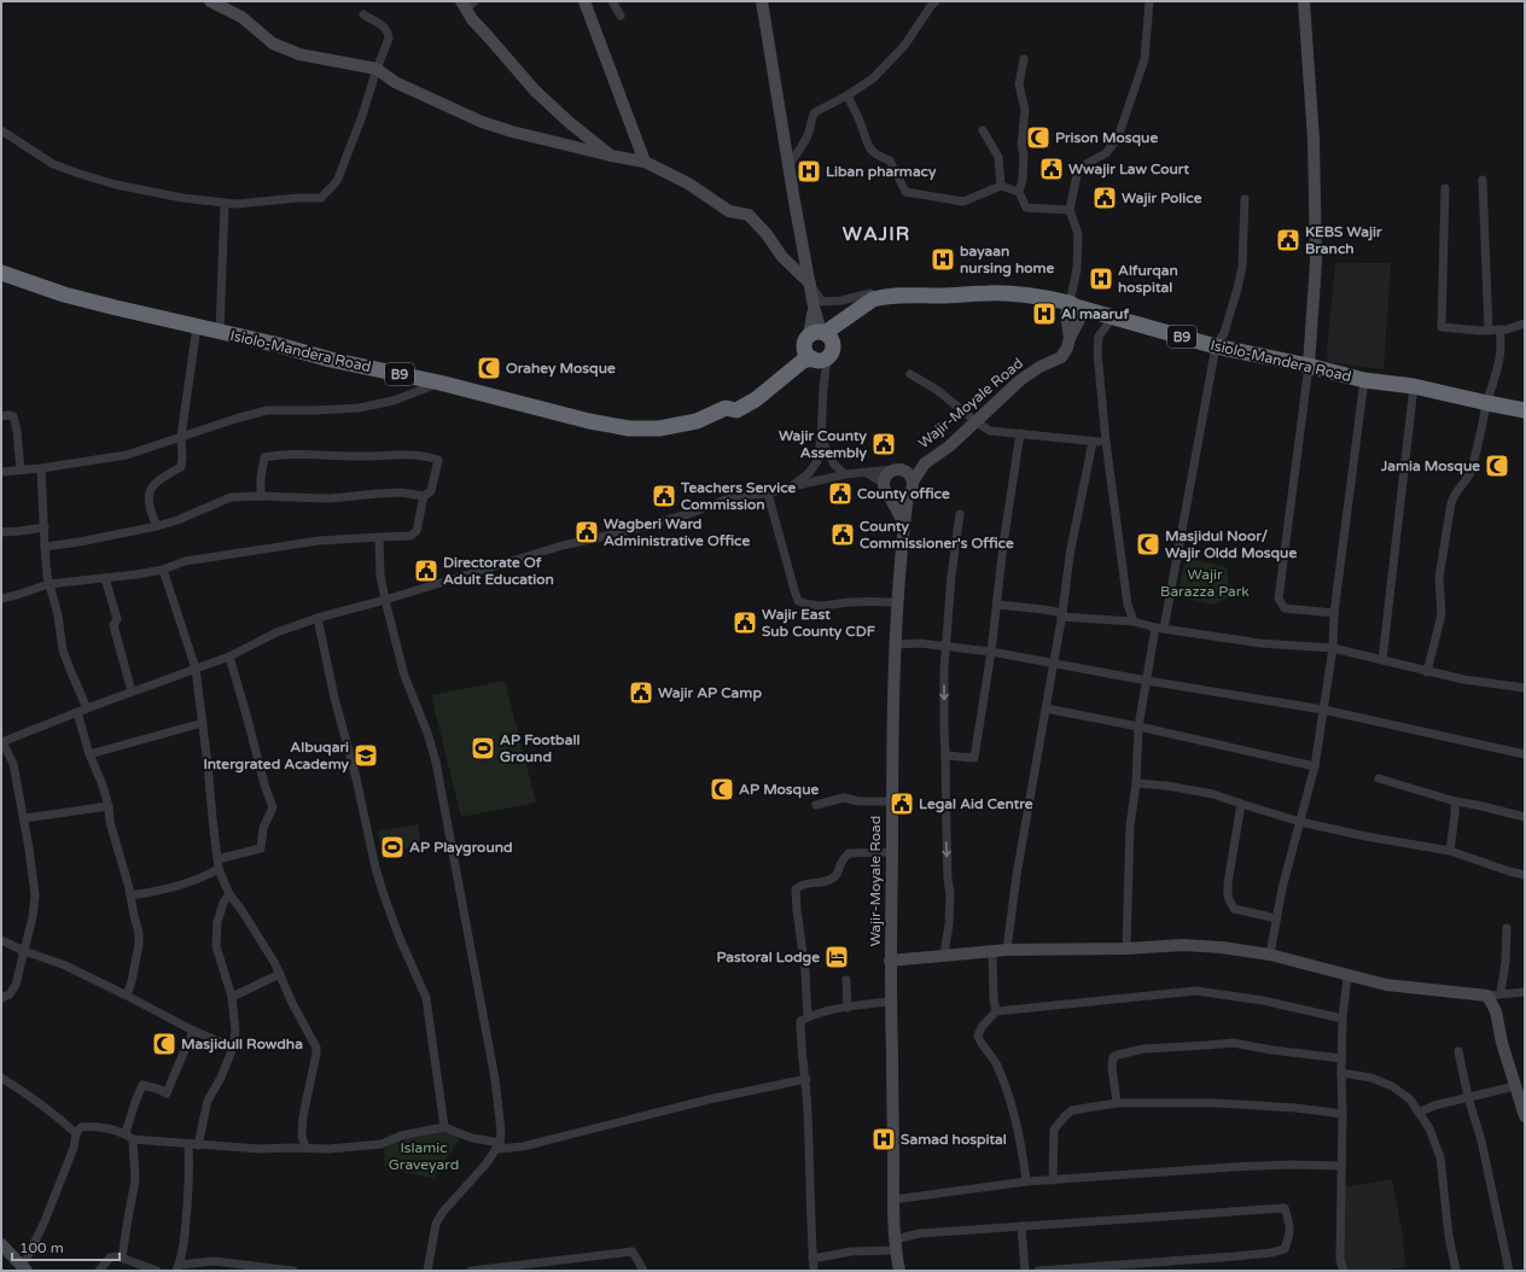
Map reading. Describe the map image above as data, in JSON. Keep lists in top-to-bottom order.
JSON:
{
  "streets": {
    "highway": ["B9", "Isiolo-Mandera Road"],
    "street": ["Wajir-Moyale Road"]
  },
  "crossings": [
    ["Isiolo-Mandera Road", "Wajir-Moyale Road"]
  ],
  "districts": ["WAJIR"],
  "parks": ["Wajir Barazza Park", "Islamic Graveyard"],
  "places": {
    "mosque": [
      "Prison Mosque",
      "Orahey Mosque",
      "Jamia Mosque",
      "Masjidul Noor/ Wajir Oldd Mosque",
      "AP Mosque",
      "Masjidull Rowdha"
    ],
    "public building": [
      "Wwajir Law Court",
      "Wajir Police",
      "KEBS Wajir Branch",
      "Wajir County Assembly",
      "County office",
      "Teachers Service Commission",
      "Wagberi Ward Administrative Office",
      "County Commissioner's Office",
      "Directorate Of Adult Education",
      "Wajir East Sub County CDF",
      "Wajir AP Camp",
      "Legal Aid Centre"
    ],
    "hospital": [
      "Liban pharmacy",
      "bayaan nursing home",
      "Alfurqan hospital",
      "Al maaruf",
      "Samad hospital"
    ],
    "sports": ["AP Football Ground", "AP Playground"],
    "school or university": ["Albuqari Intergrated Academy"],
    "hotel": ["Pastoral Lodge"]
  },
  "scale_bar": "100 m"
}
